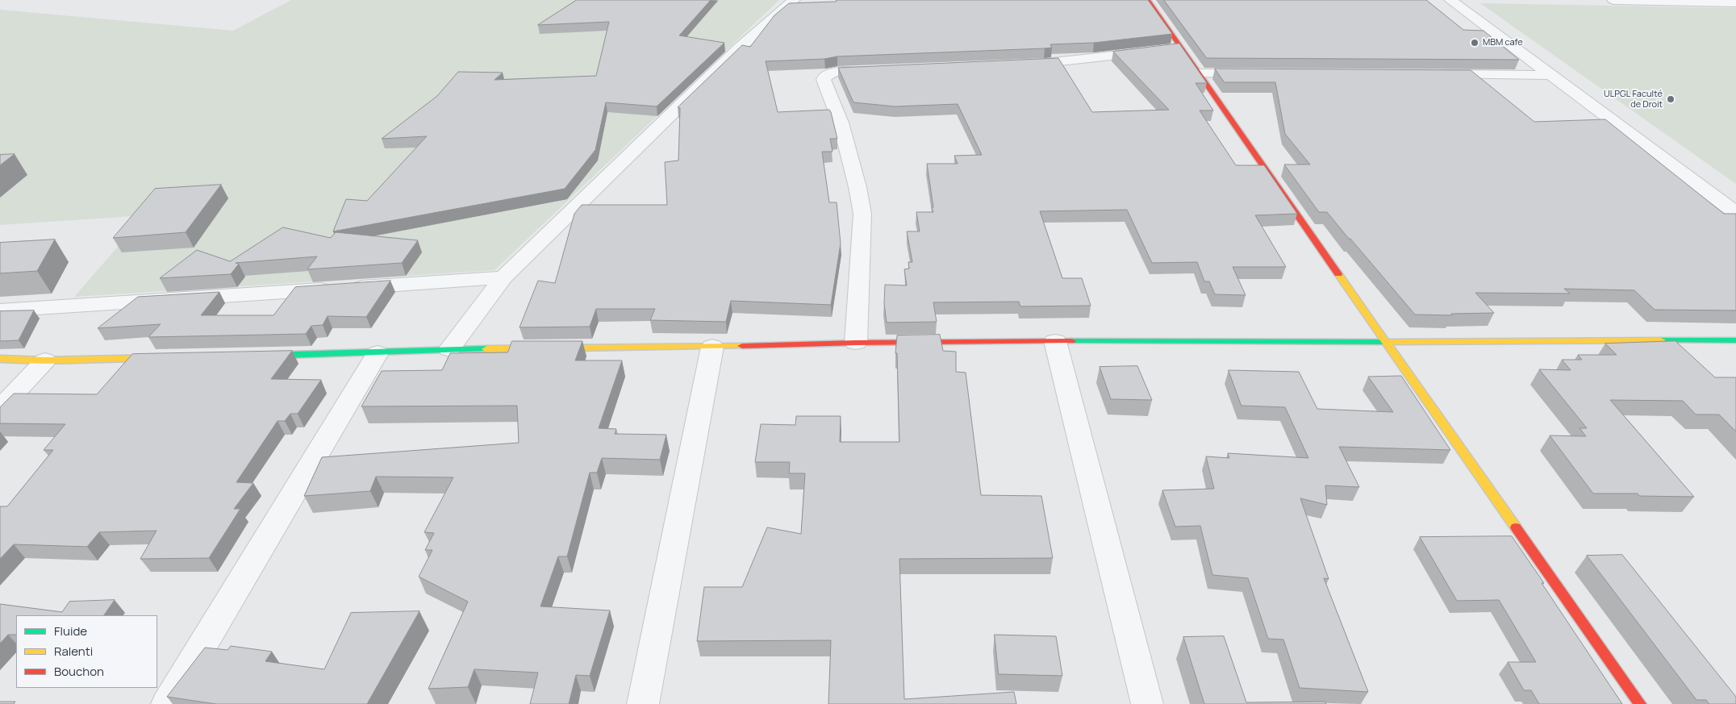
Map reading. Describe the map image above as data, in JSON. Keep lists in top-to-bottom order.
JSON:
{
  "places": ["MBM cafe", "ULPGL Faculté de Droit"],
  "legend": ["Fluide", "Ralenti", "Bouchon"]
}
